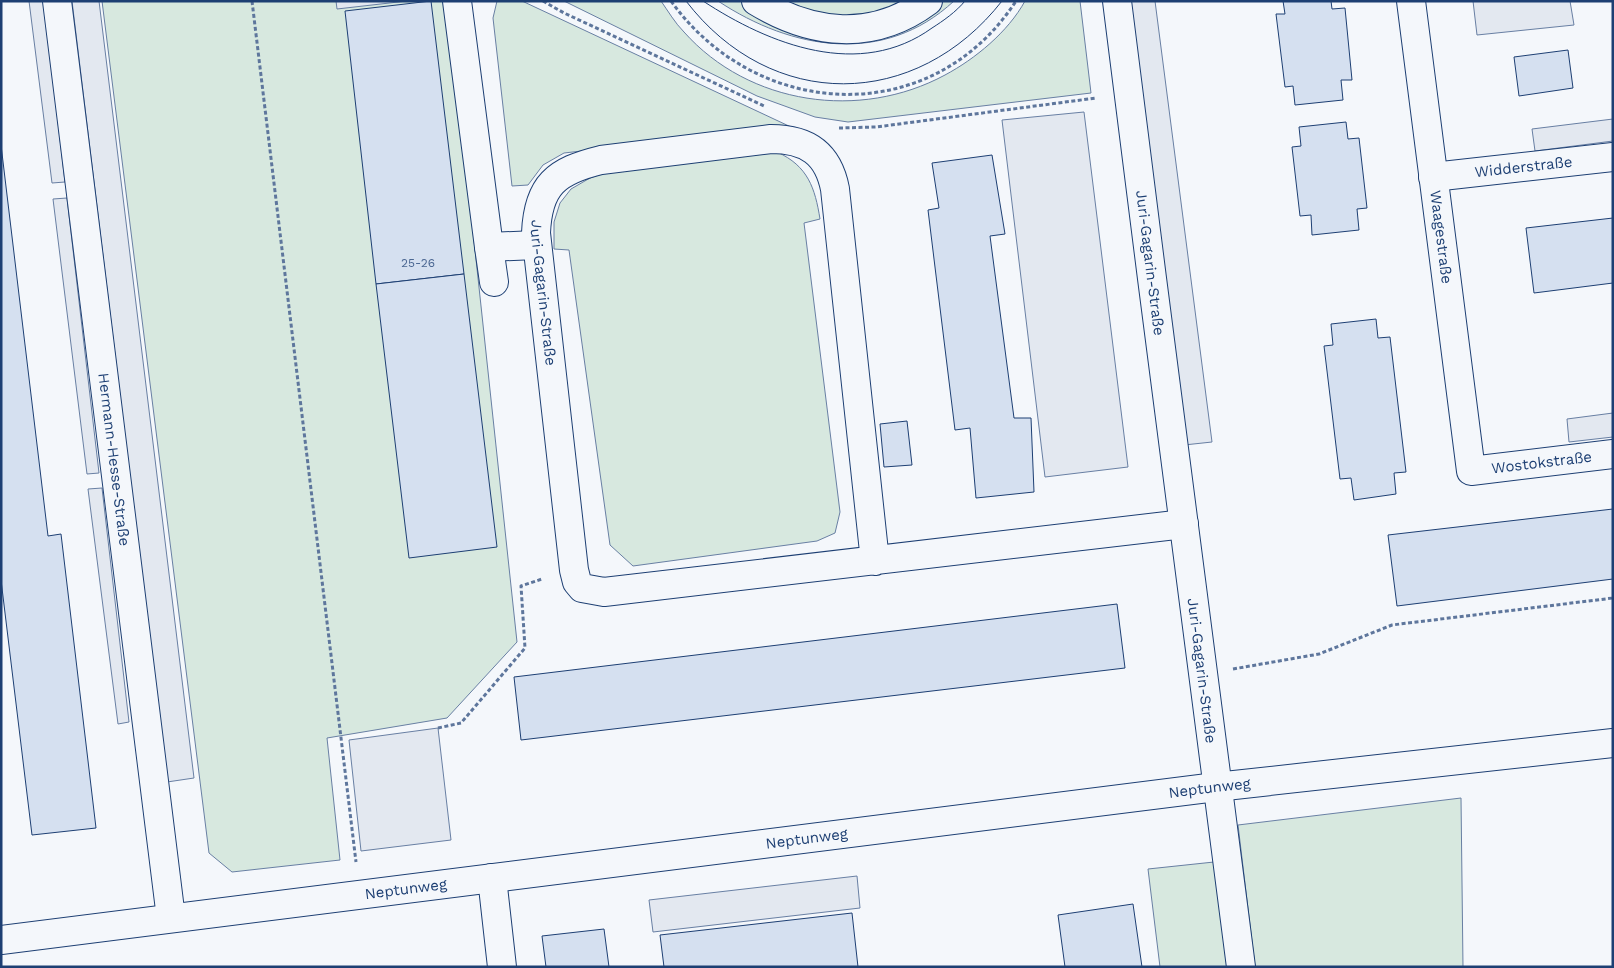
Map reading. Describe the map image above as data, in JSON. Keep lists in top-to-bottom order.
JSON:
{
  "streets": {
    "street": [
      "Widderstraße",
      "Waagestraße",
      "Juri-Gagarin-Straße",
      "Hermann-Hesse-Straße",
      "Wostokstraße",
      "Neptunweg"
    ]
  },
  "crossings": [
    ["Widderstraße", "Waagestraße"],
    ["Waagestraße", "Wostokstraße"],
    ["Juri-Gagarin-Straße", "Neptunweg"],
    ["Hermann-Hesse-Straße", "Neptunweg"]
  ],
  "house_numbers": ["25-26"]
}
